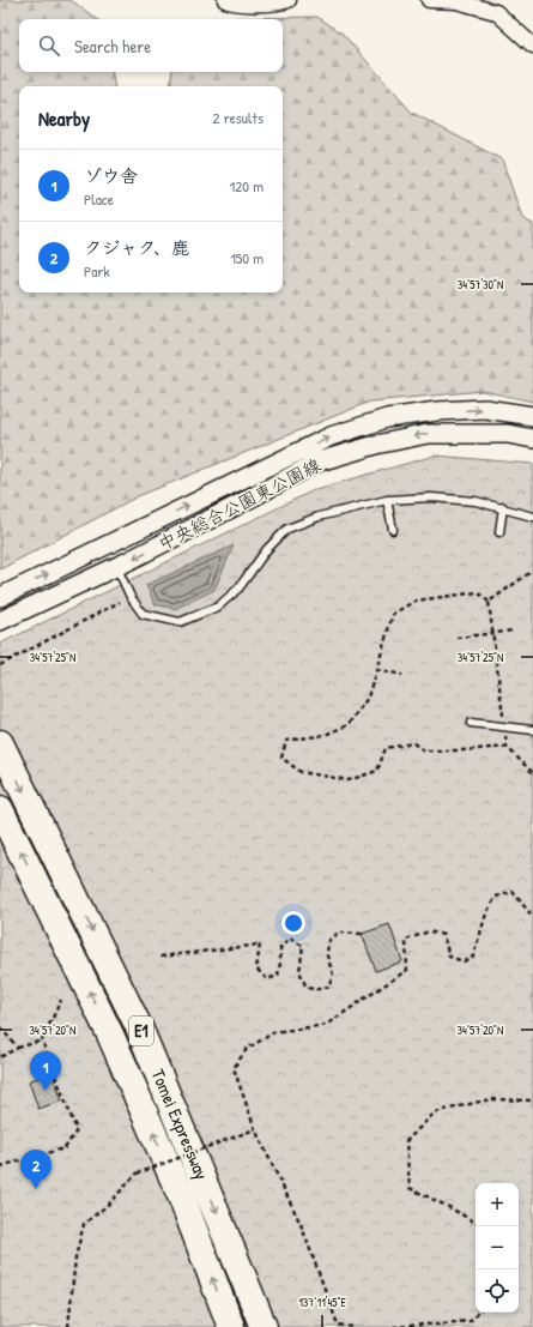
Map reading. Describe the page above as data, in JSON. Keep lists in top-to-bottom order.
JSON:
{
  "streets": {
    "highway": ["E1", "Tomei Expressway"],
    "street": ["中央総合公園東公園線"]
  },
  "page": {
    "search": "Search here",
    "heading": ["Nearby", "2 results"],
    "list": [
      {
        "mark": "1",
        "name": "ゾウ舎",
        "note": "Place",
        "value": "120 m"
      },
      {
        "mark": "2",
        "name": "クジャク、鹿",
        "note": "Park",
        "value": "150 m"
      }
    ],
    "pins": ["1", "2"],
    "map_buttons": ["+", "−"]
  },
  "coordinates": [
    "34°57'30\"N",
    "34°57'25\"N",
    "34°57'20\"N",
    "137°11'45\"E"
  ]
}
